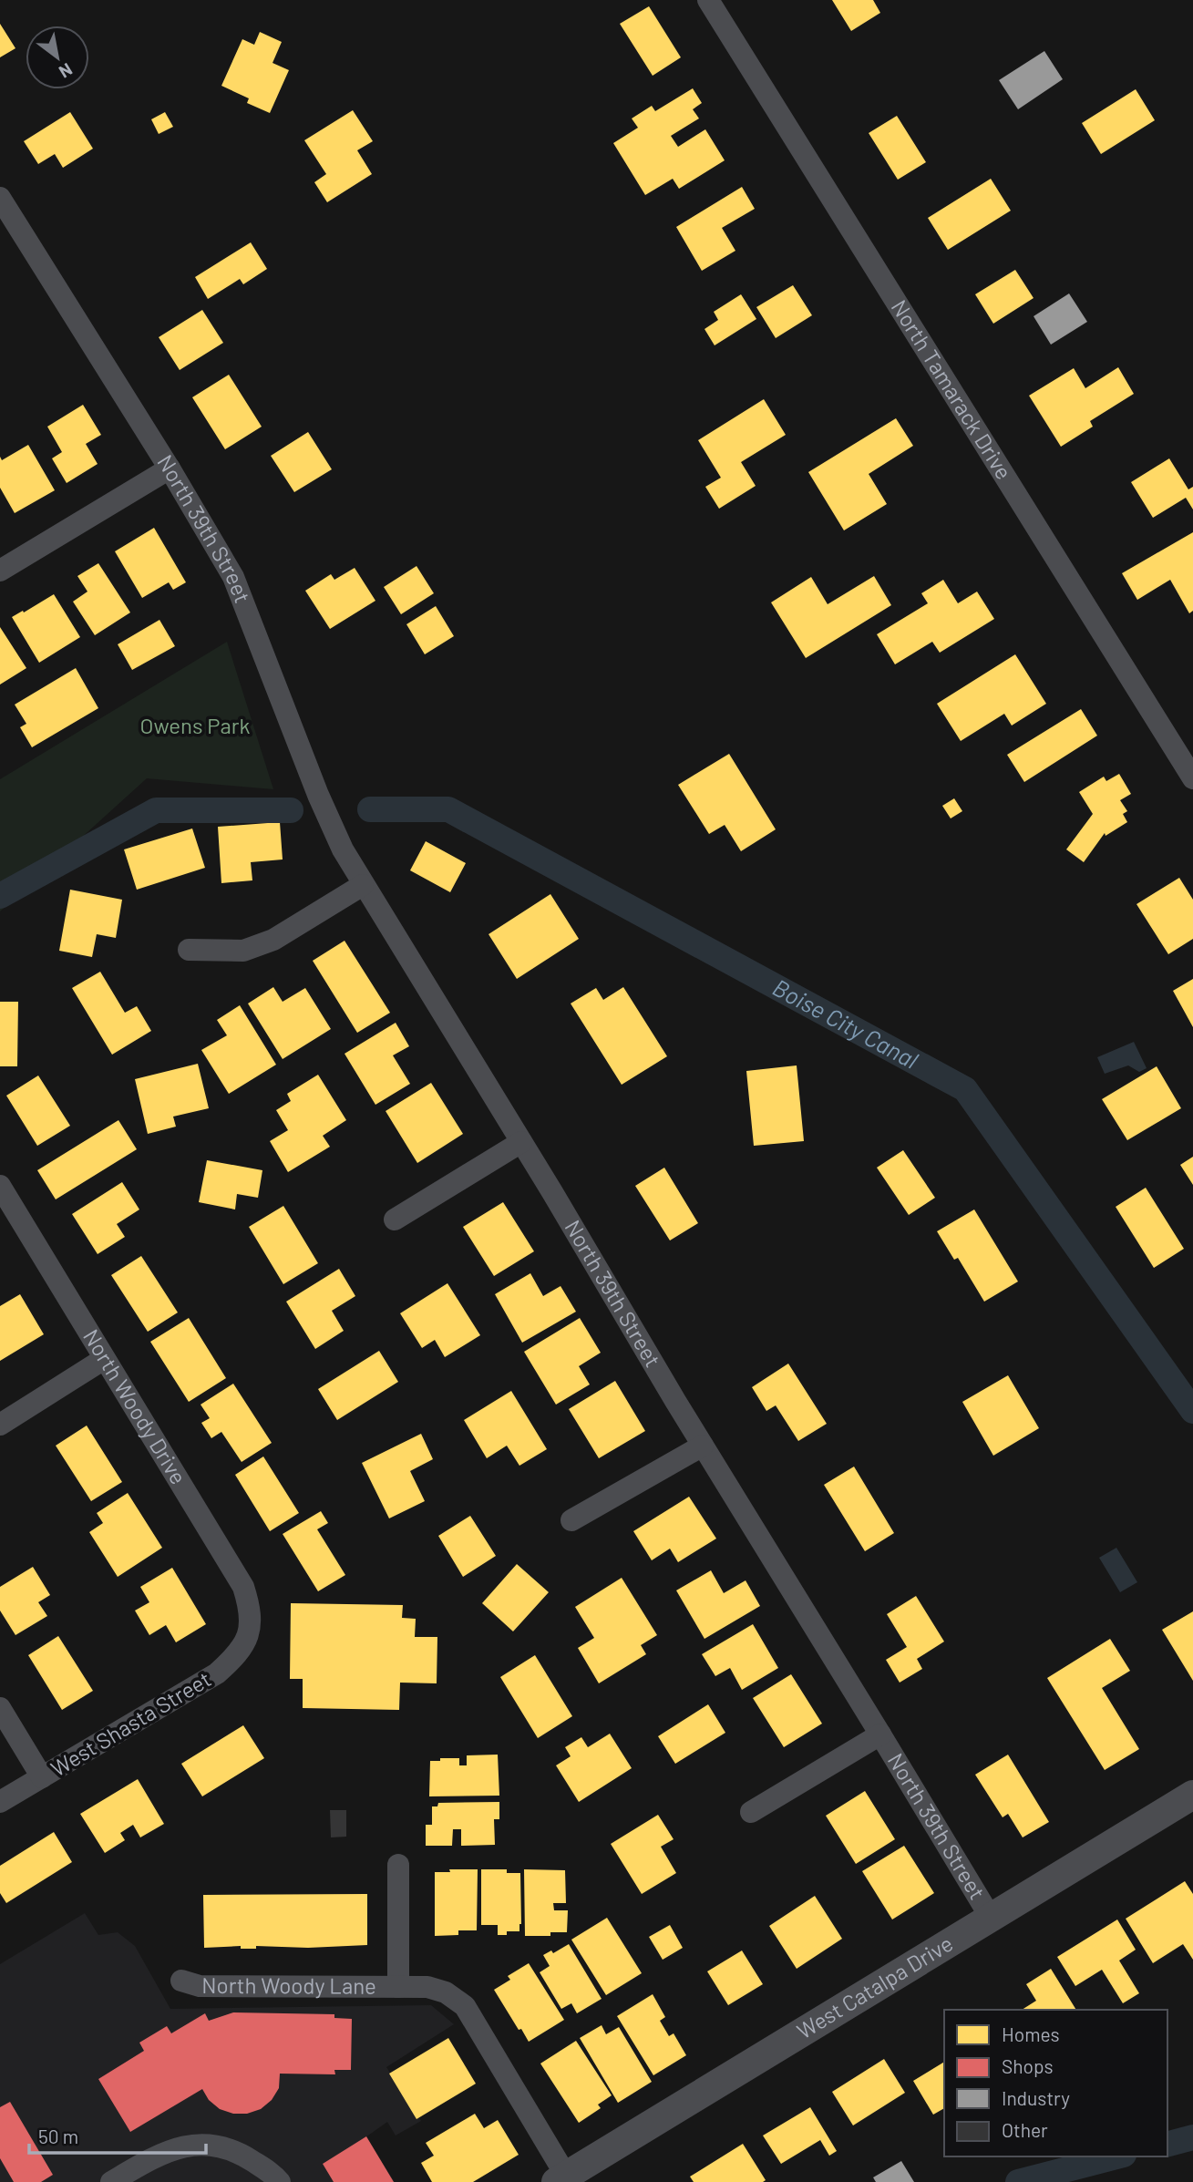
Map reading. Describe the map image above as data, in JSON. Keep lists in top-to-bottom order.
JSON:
{
  "streets": {
    "street": [
      "North Tamarack Drive",
      "North 39th Street",
      "North Woody Drive",
      "West Shasta Street",
      "North Woody Lane",
      "West Catalpa Drive"
    ]
  },
  "crossings": [
    ["North 39th Street", "West Catalpa Drive"],
    ["North Woody Drive", "West Shasta Street"],
    ["North Woody Lane", "West Catalpa Drive"]
  ],
  "water": ["Boise City Canal"],
  "parks": ["Owens Park"],
  "legend": [
    "Homes",
    "Shops",
    "Industry",
    "Other"
  ],
  "scale_bar": "50 m",
  "north": "bottom right"
}
